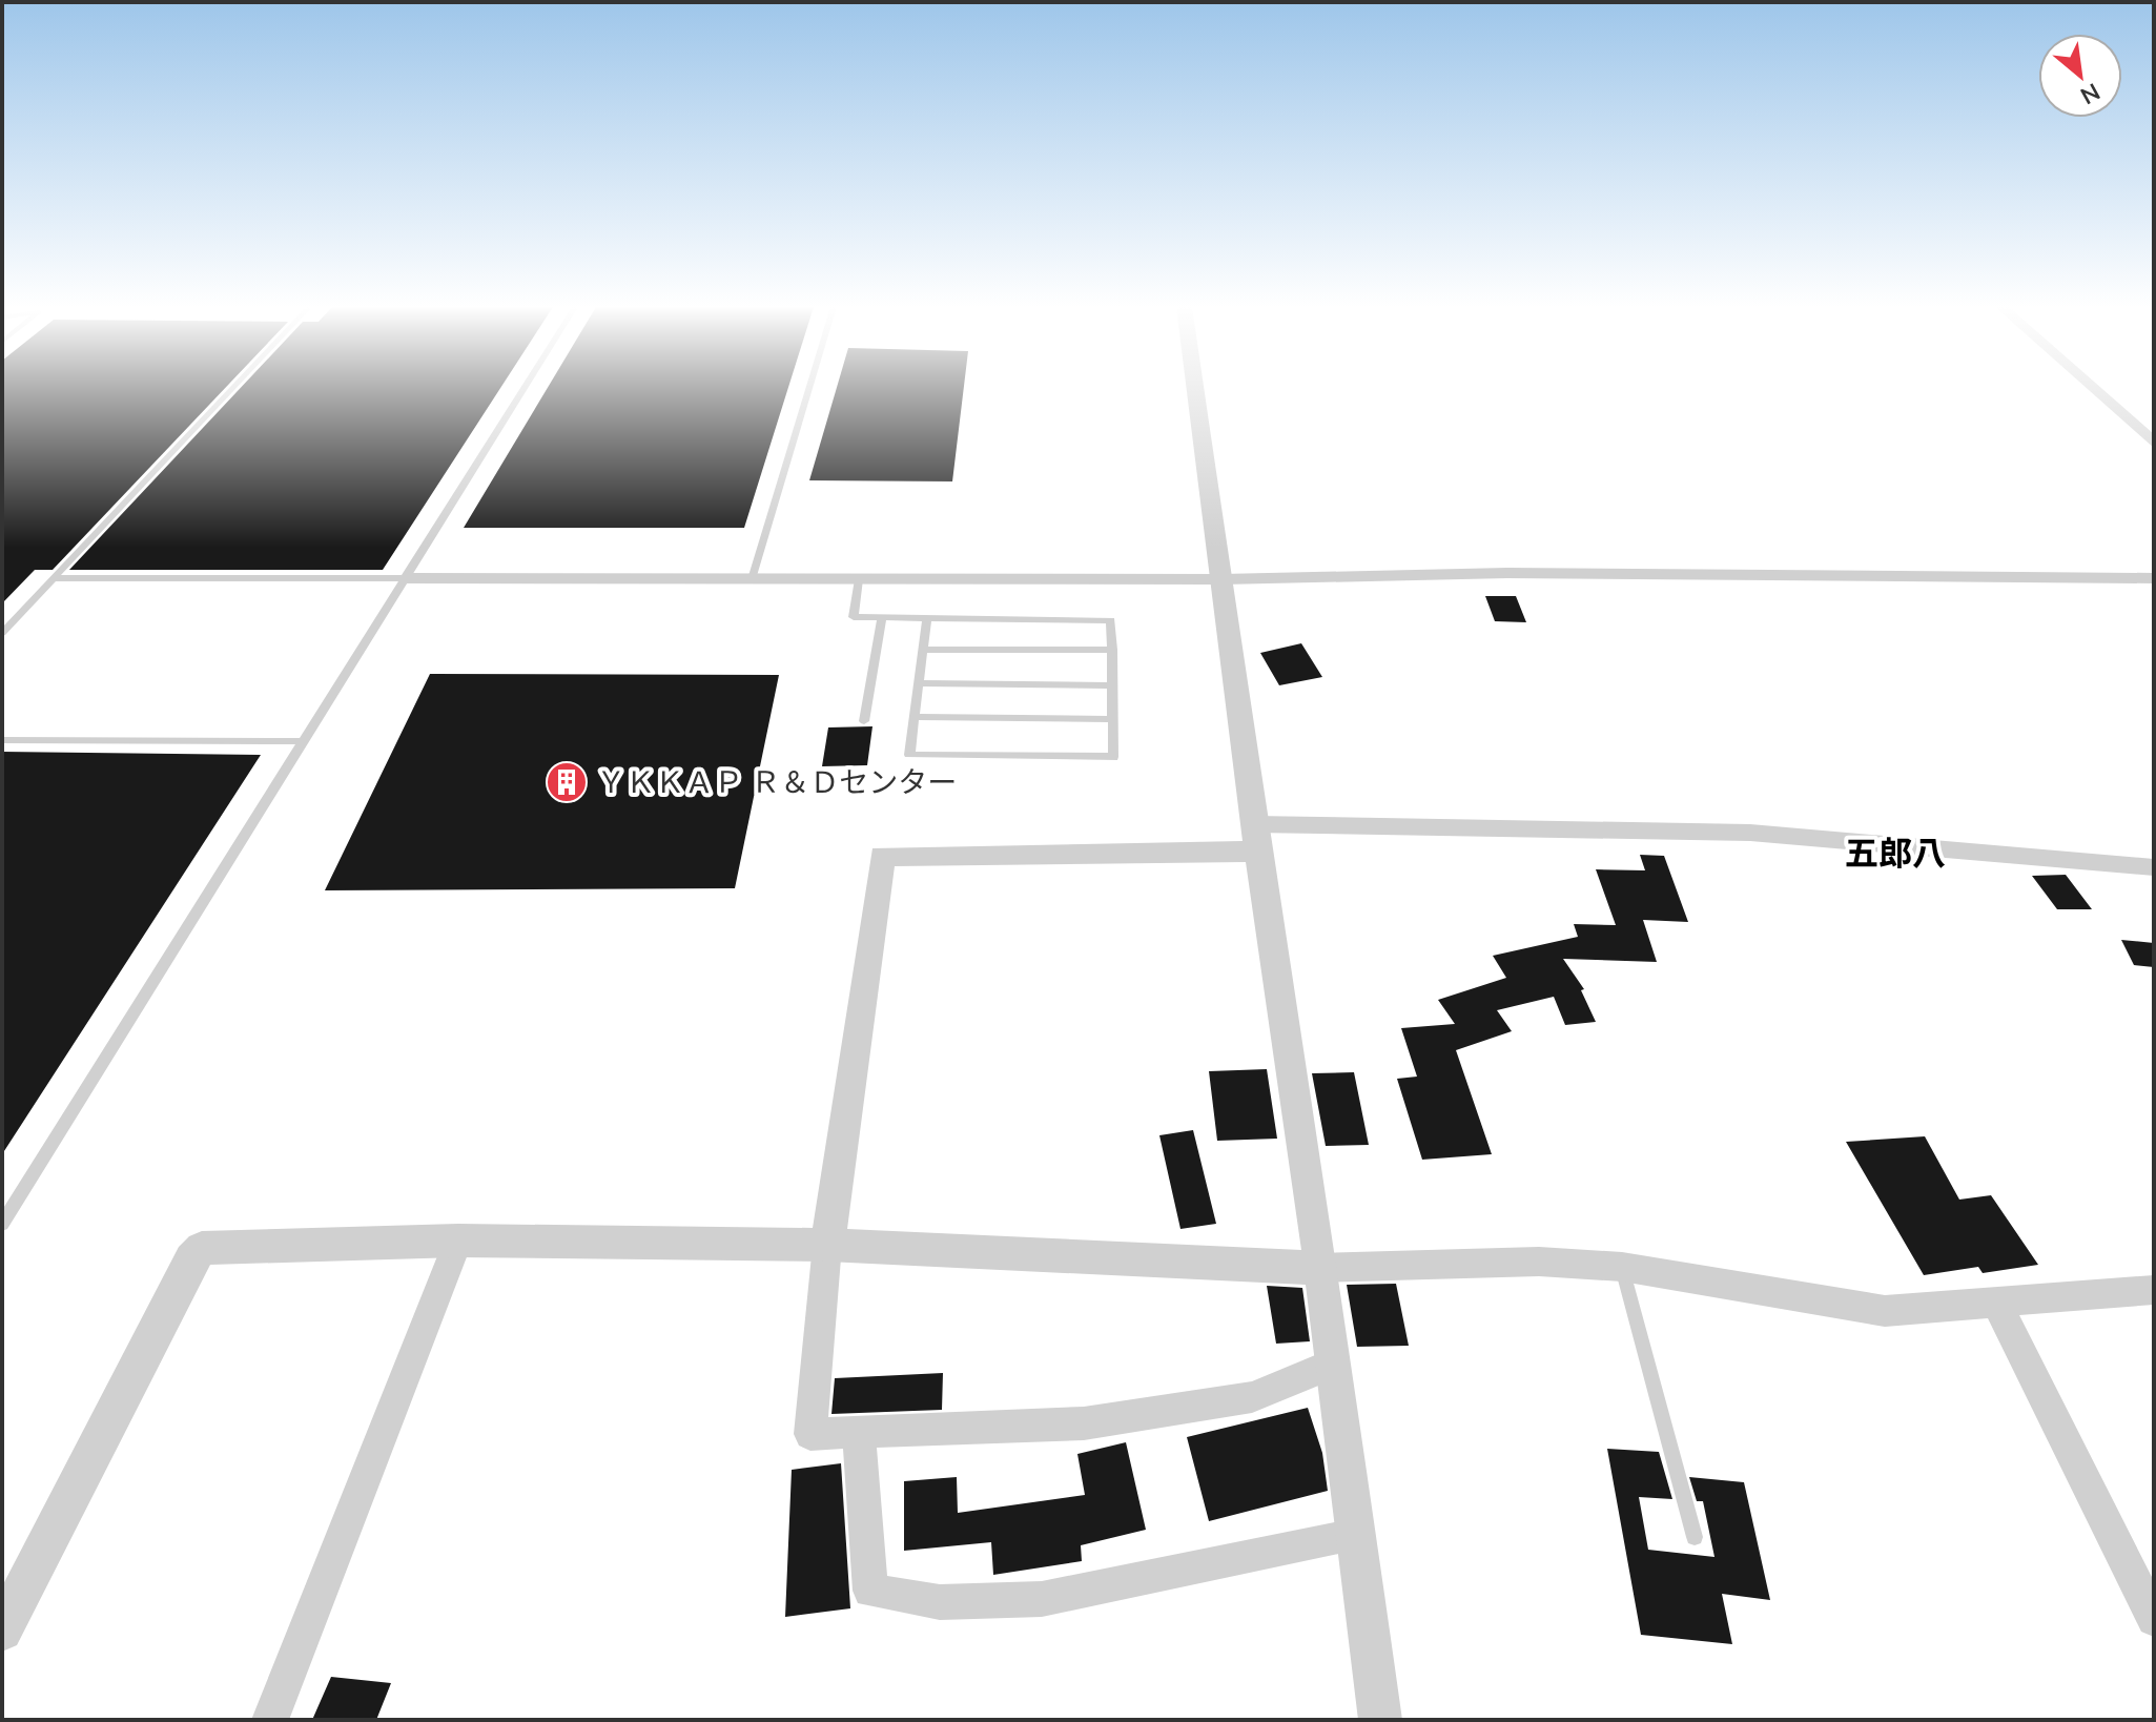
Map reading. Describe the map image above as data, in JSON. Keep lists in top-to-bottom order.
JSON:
{
  "districts": ["五郎八"],
  "places": {
    "building": ["ＹＫＫＡＰ Ｒ＆Ｄセンター"]
  },
  "north": "bottom right"
}
